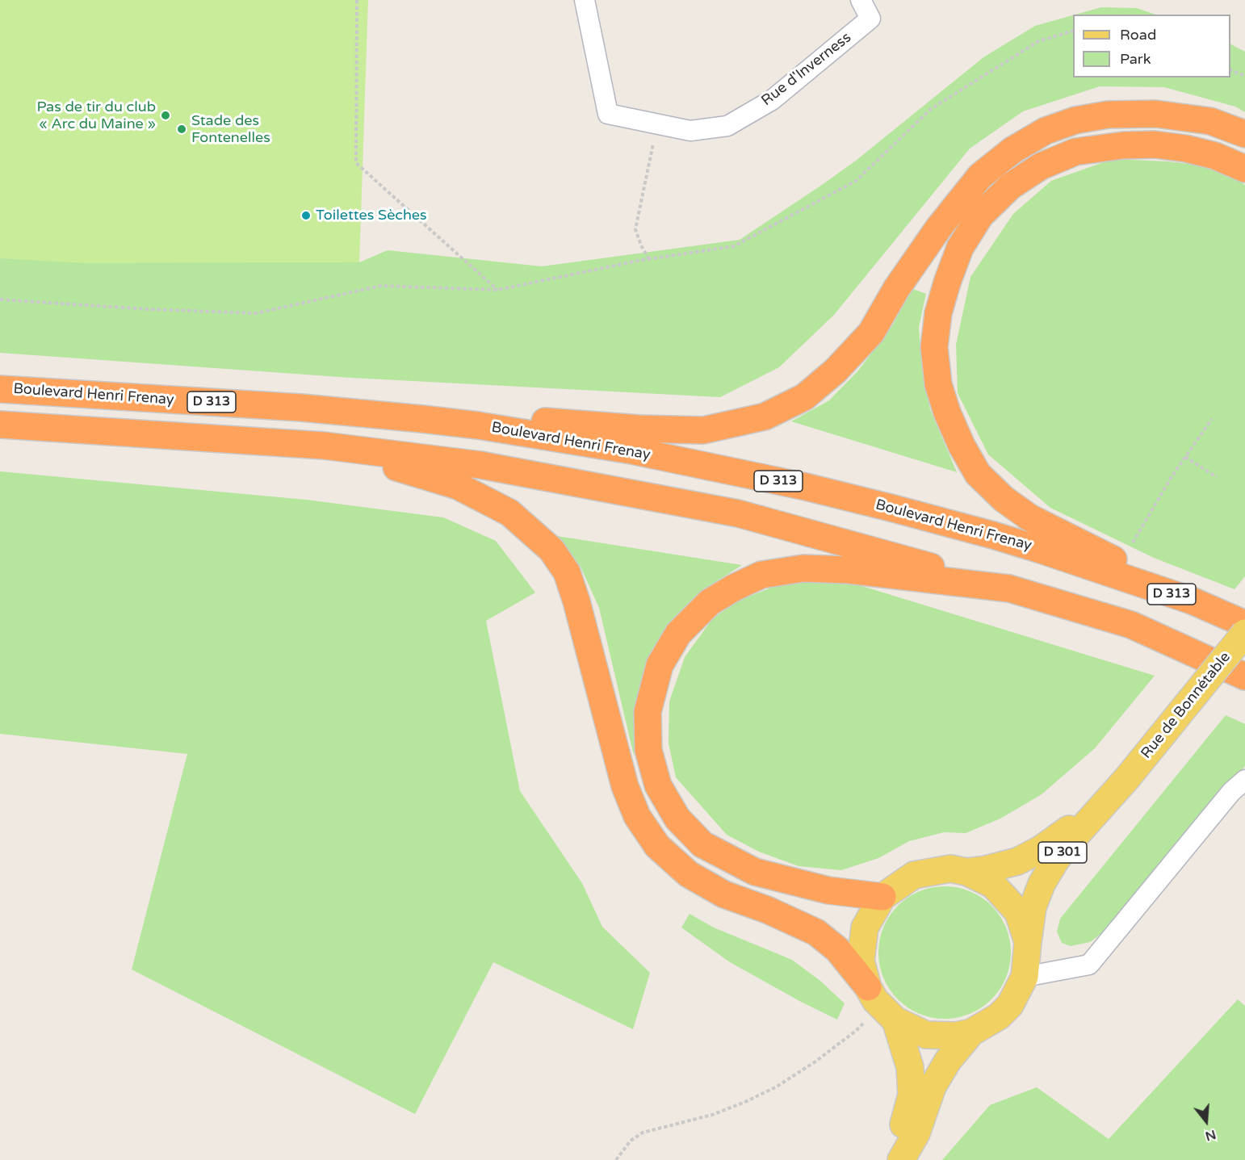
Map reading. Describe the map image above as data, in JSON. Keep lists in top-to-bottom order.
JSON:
{
  "streets": {
    "highway": ["Boulevard Henri Frenay", "D 313"],
    "main road": ["Rue de Bonnétable", "D 301"],
    "street": ["Rue d'Inverness"]
  },
  "crossings": [
    ["Rue de Bonnétable", "D 301"]
  ],
  "places": ["Pas de tir du club « Arc du Maine »", "Stade des Fontenelles", "Toilettes Sèches"],
  "legend": ["Road", "Park"],
  "north": "bottom"
}
